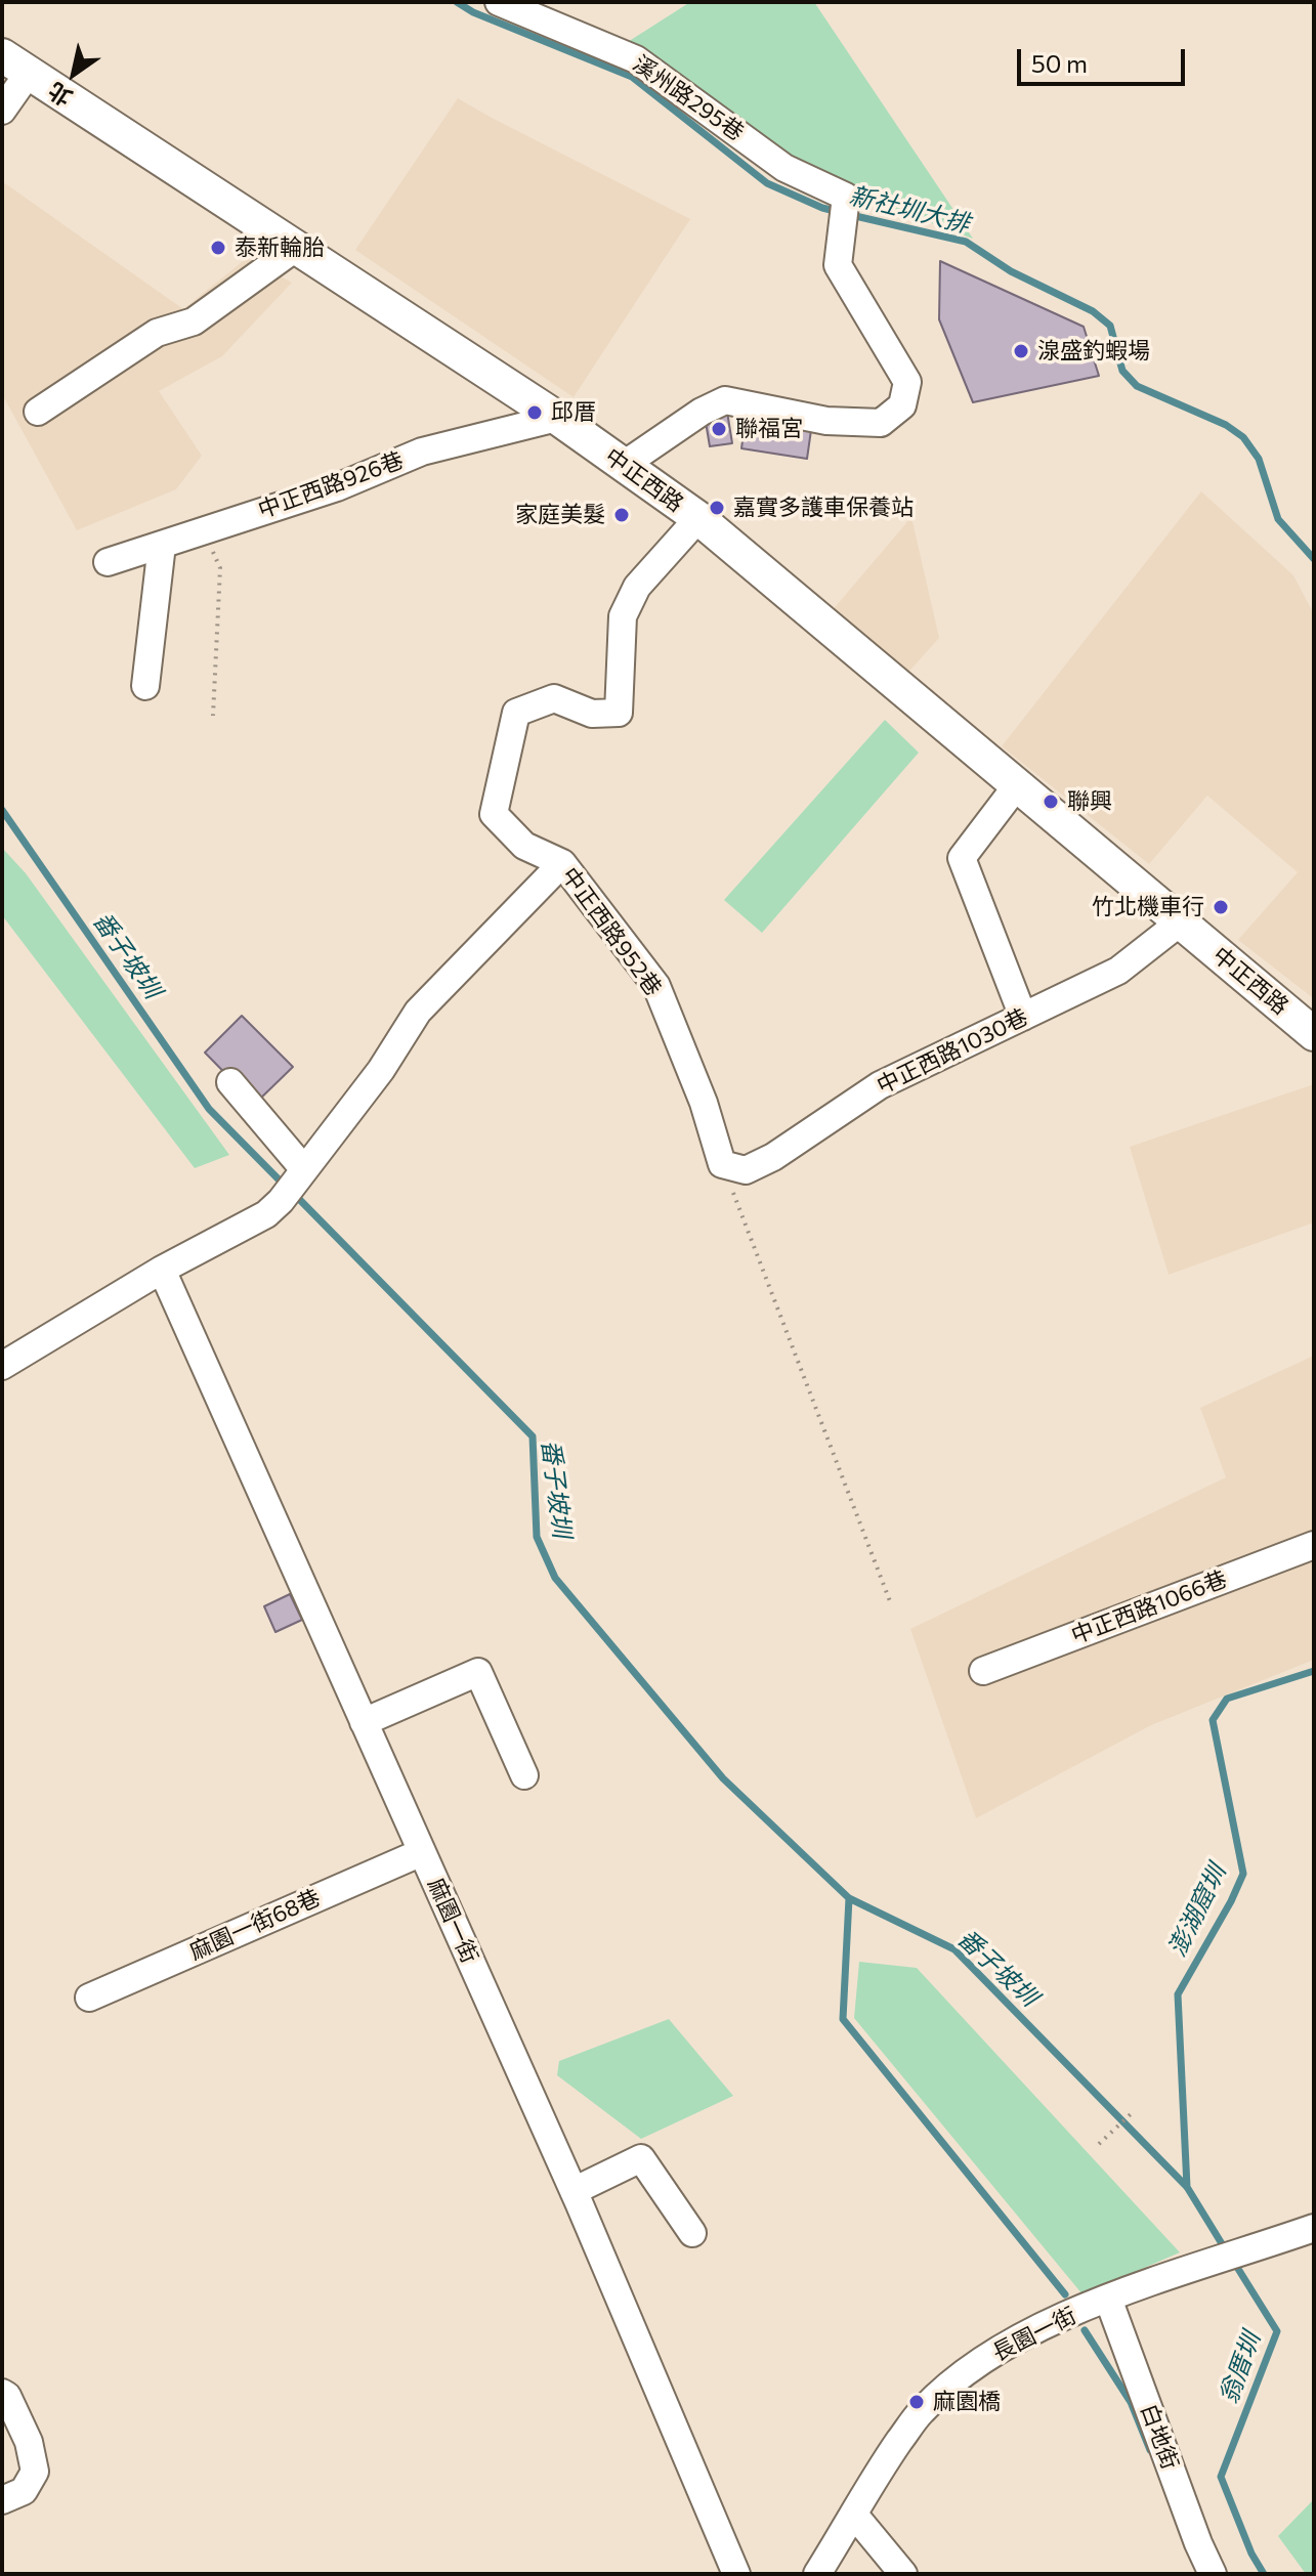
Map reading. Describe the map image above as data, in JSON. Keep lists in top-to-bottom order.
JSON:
{
  "streets": {
    "main road": ["中正西路"],
    "street": [
      "溪州路295巷",
      "中正西路926巷",
      "中正西路952巷",
      "中正西路1030巷",
      "中正西路1066巷",
      "麻園一街",
      "麻園一街68巷",
      "長園一街",
      "白地街"
    ]
  },
  "crossings": [
    ["溪州路295巷", "中正西路"],
    ["中正西路", "中正西路926巷"],
    ["中正西路", "中正西路952巷"],
    ["中正西路", "中正西路1030巷"],
    ["中正西路952巷", "中正西路1030巷"],
    ["麻園一街", "麻園一街68巷"],
    ["長園一街", "白地街"]
  ],
  "water": [
    "新社圳大排",
    "番子坡圳",
    "澎湖窟圳",
    "翁厝圳"
  ],
  "places": [
    "泰新輪胎",
    "湶盛釣蝦場",
    "邱厝",
    "聯福宮",
    "嘉實多護車保養站",
    "家庭美髮",
    "聯興",
    "竹北機車行",
    "麻園橋"
  ],
  "scale_bar": "50 m",
  "north": "bottom left"
}
